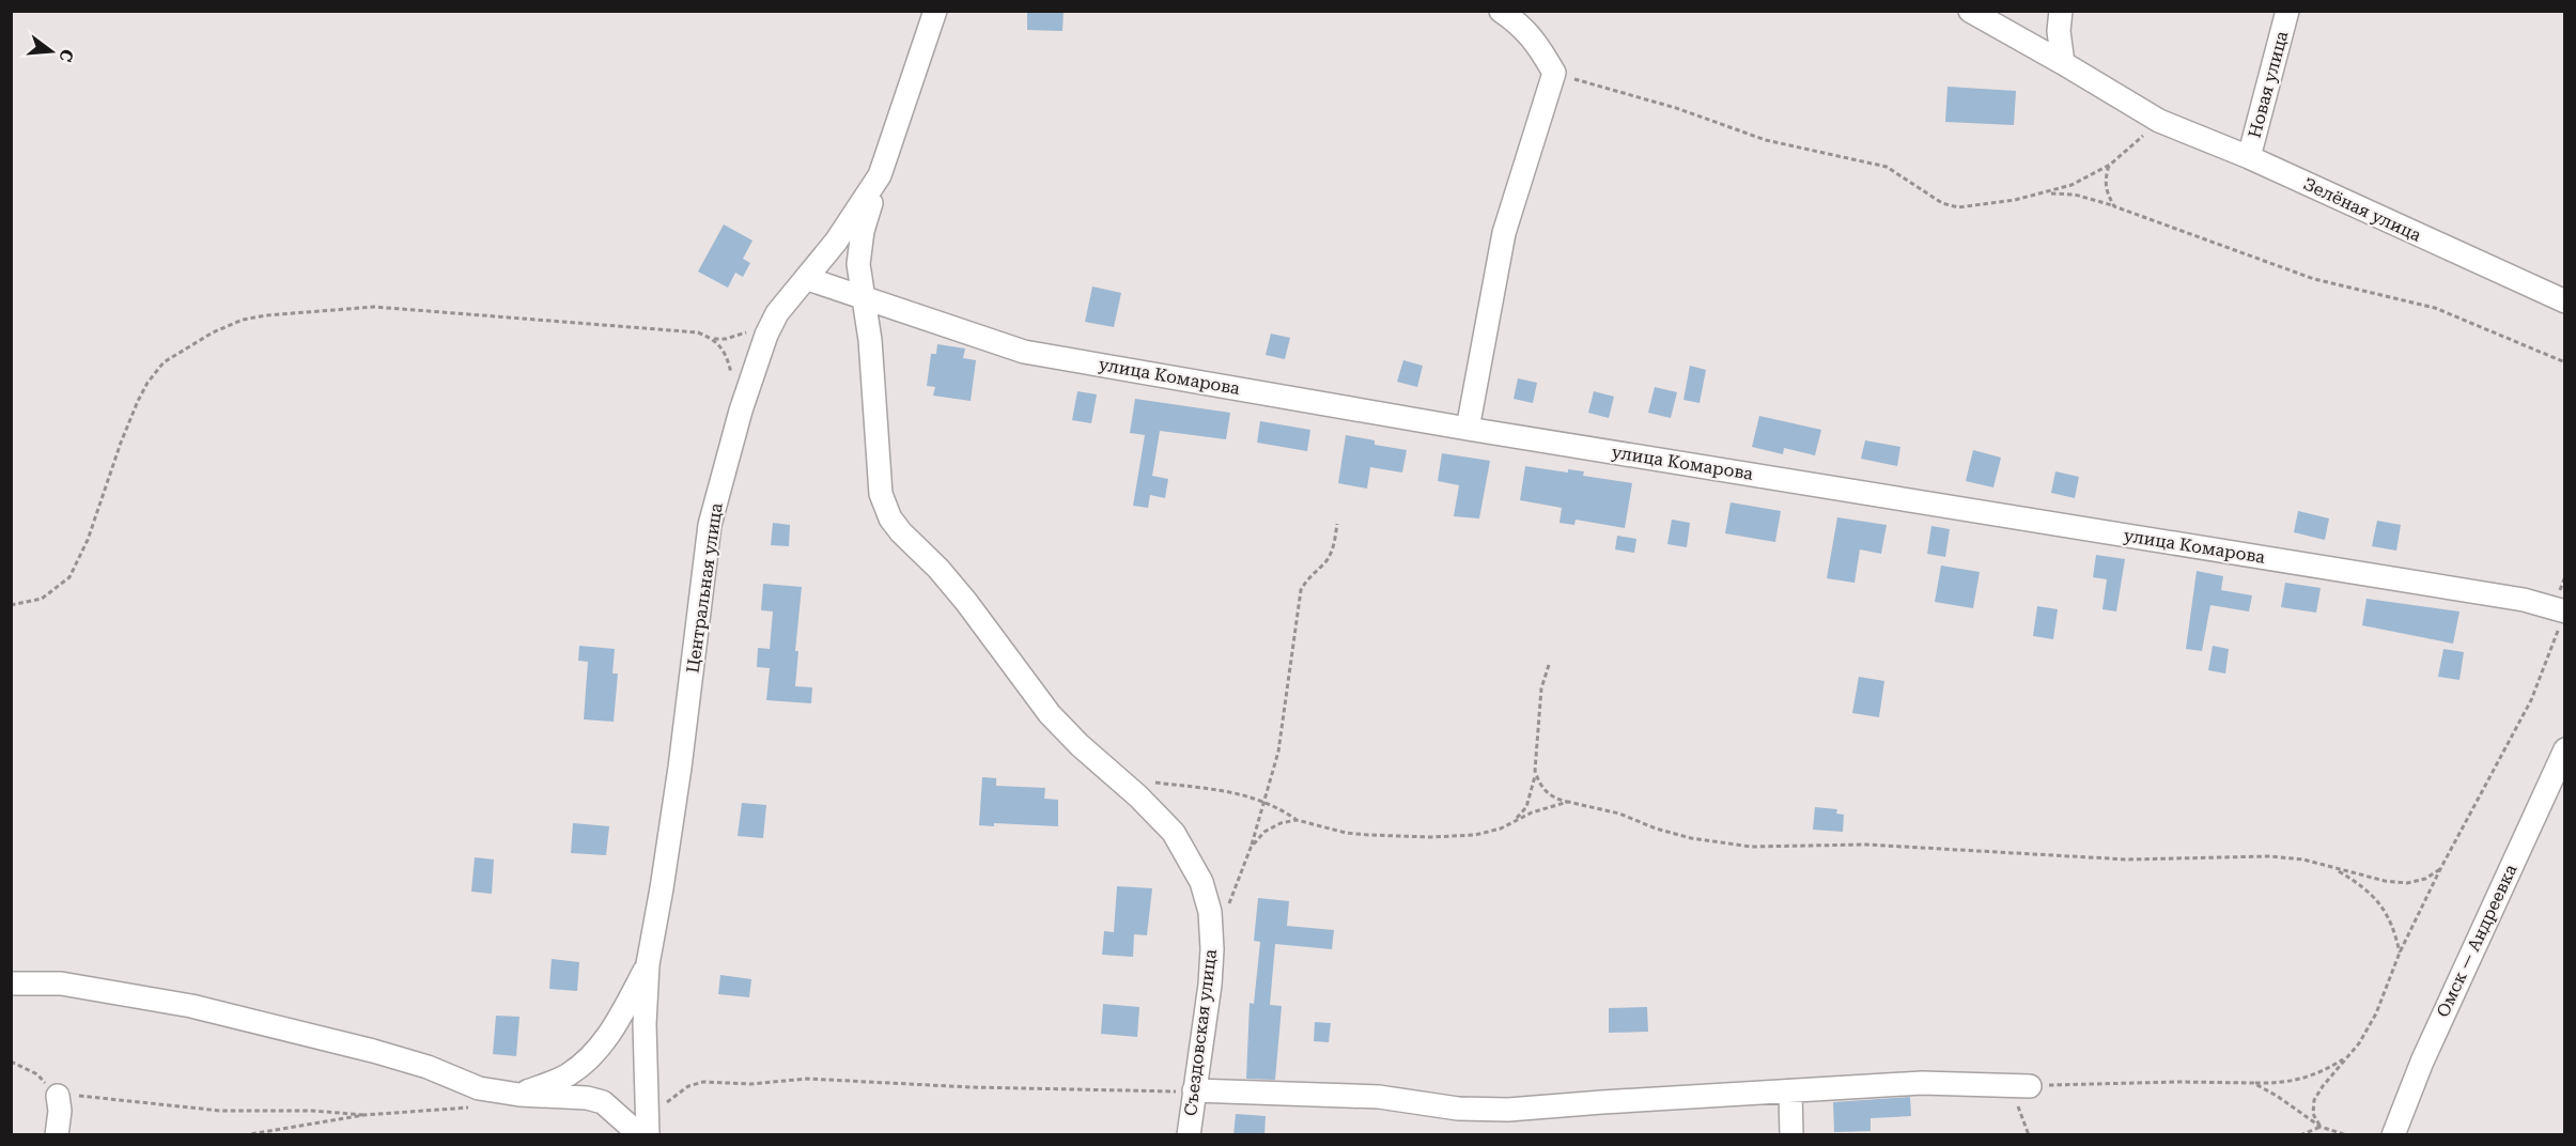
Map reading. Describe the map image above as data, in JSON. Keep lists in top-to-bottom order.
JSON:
{
  "streets": {
    "street": [
      "Новая улица",
      "Зелёная улица",
      "улица Комарова",
      "Центральная улица",
      "Омск — Андреевка",
      "Съездовская улица"
    ]
  },
  "crossings": [
    ["Новая улица", "Зелёная улица"],
    ["улица Комарова", "Центральная улица"],
    ["улица Комарова", "Съездовская улица"],
    ["Центральная улица", "Съездовская улица"]
  ],
  "north": "right"
}
